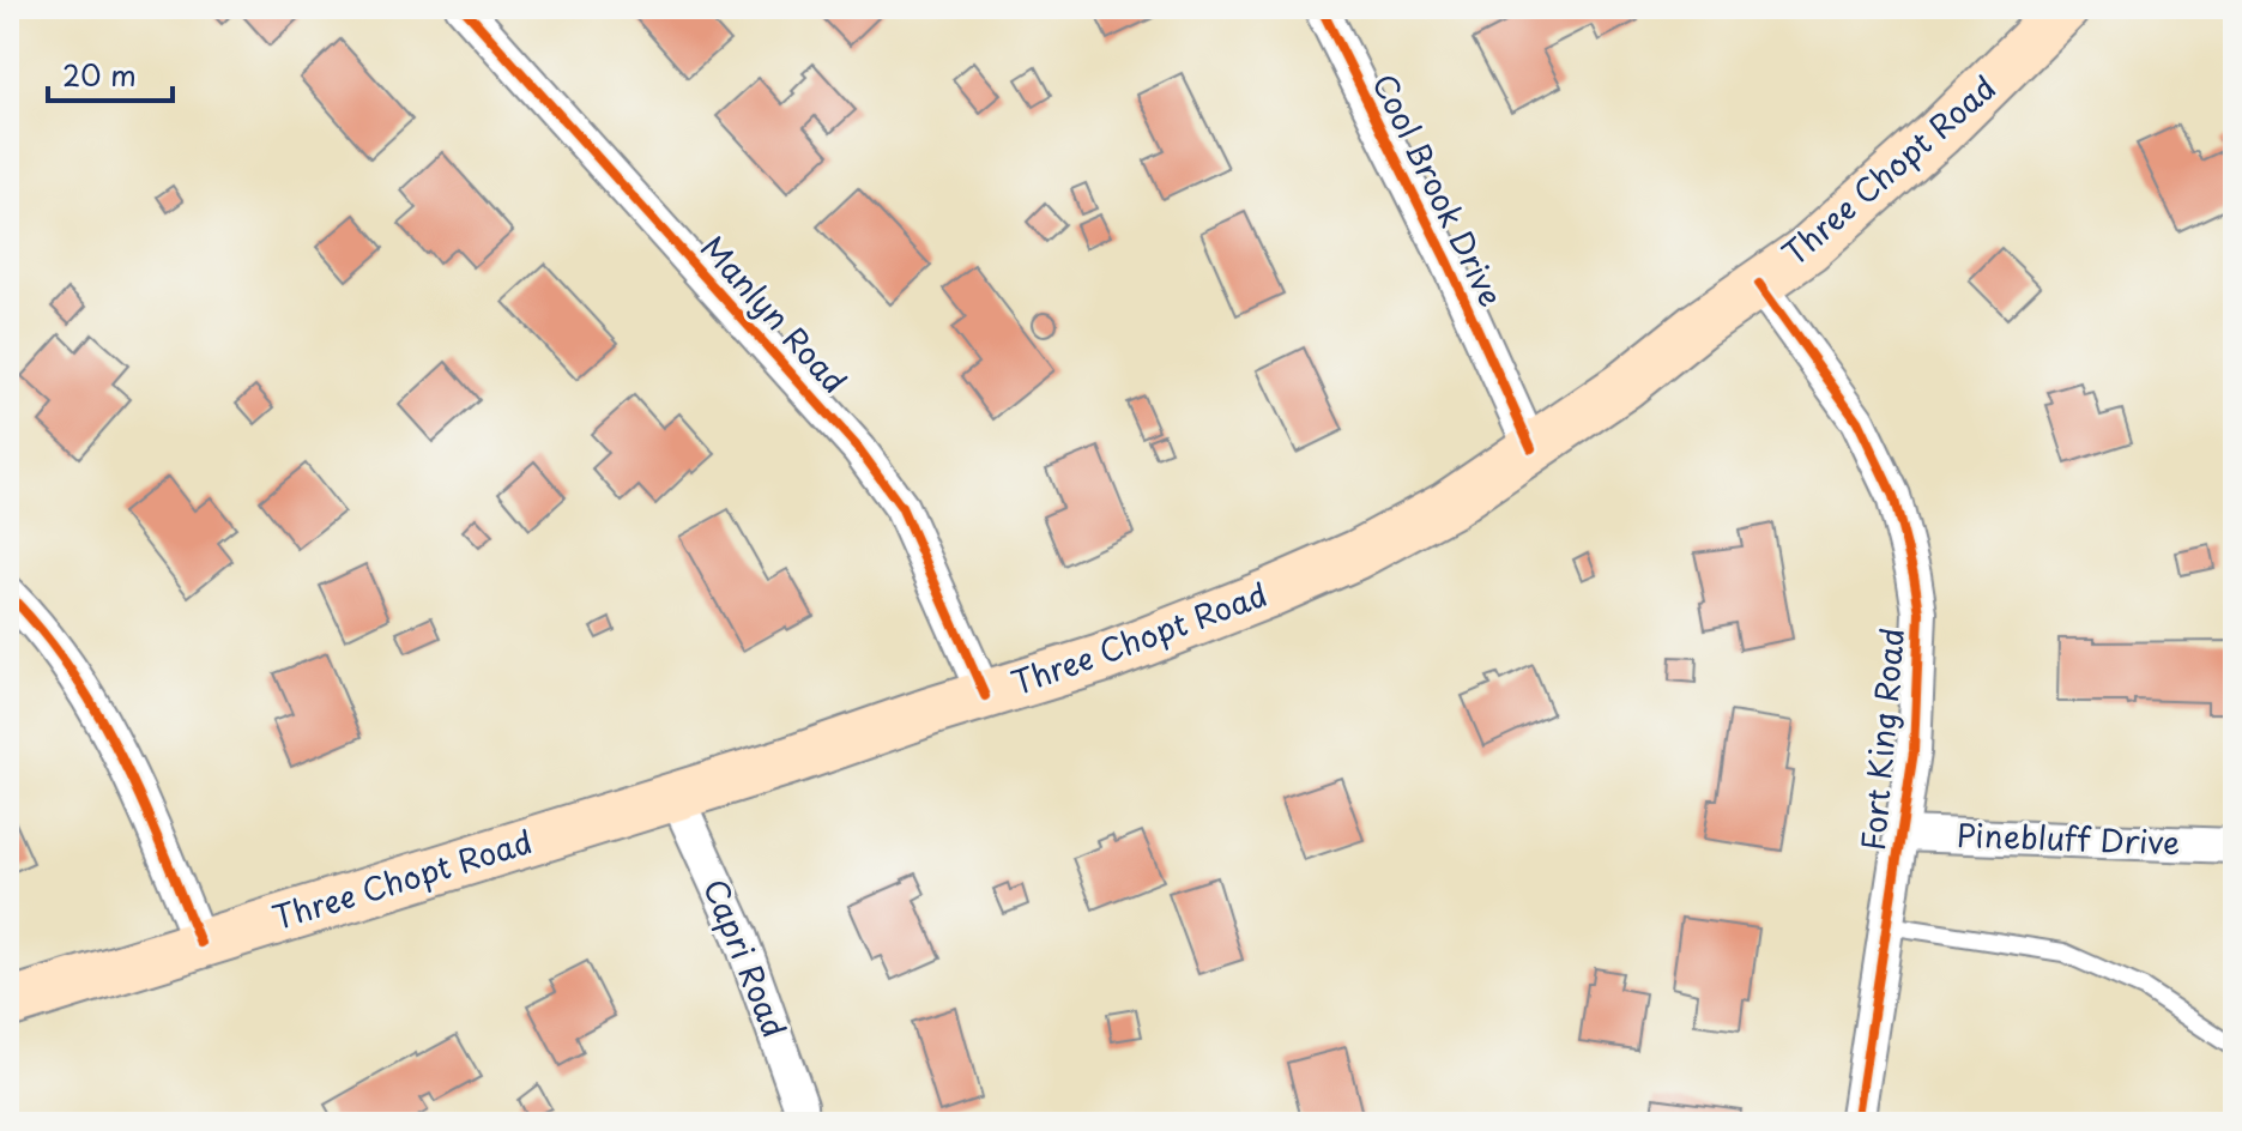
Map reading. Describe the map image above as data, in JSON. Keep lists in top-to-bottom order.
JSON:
{
  "streets": {
    "main road": ["Three Chopt Road"],
    "street": [
      "Cool Brook Drive",
      "Manlyn Road",
      "Fort King Road",
      "Pinebluff Drive",
      "Capri Road"
    ]
  },
  "crossings": [
    ["Three Chopt Road", "Cool Brook Drive"],
    ["Three Chopt Road", "Manlyn Road"],
    ["Three Chopt Road", "Fort King Road"],
    ["Three Chopt Road", "Capri Road"],
    ["Fort King Road", "Pinebluff Drive"]
  ],
  "scale_bar": "20 m"
}
